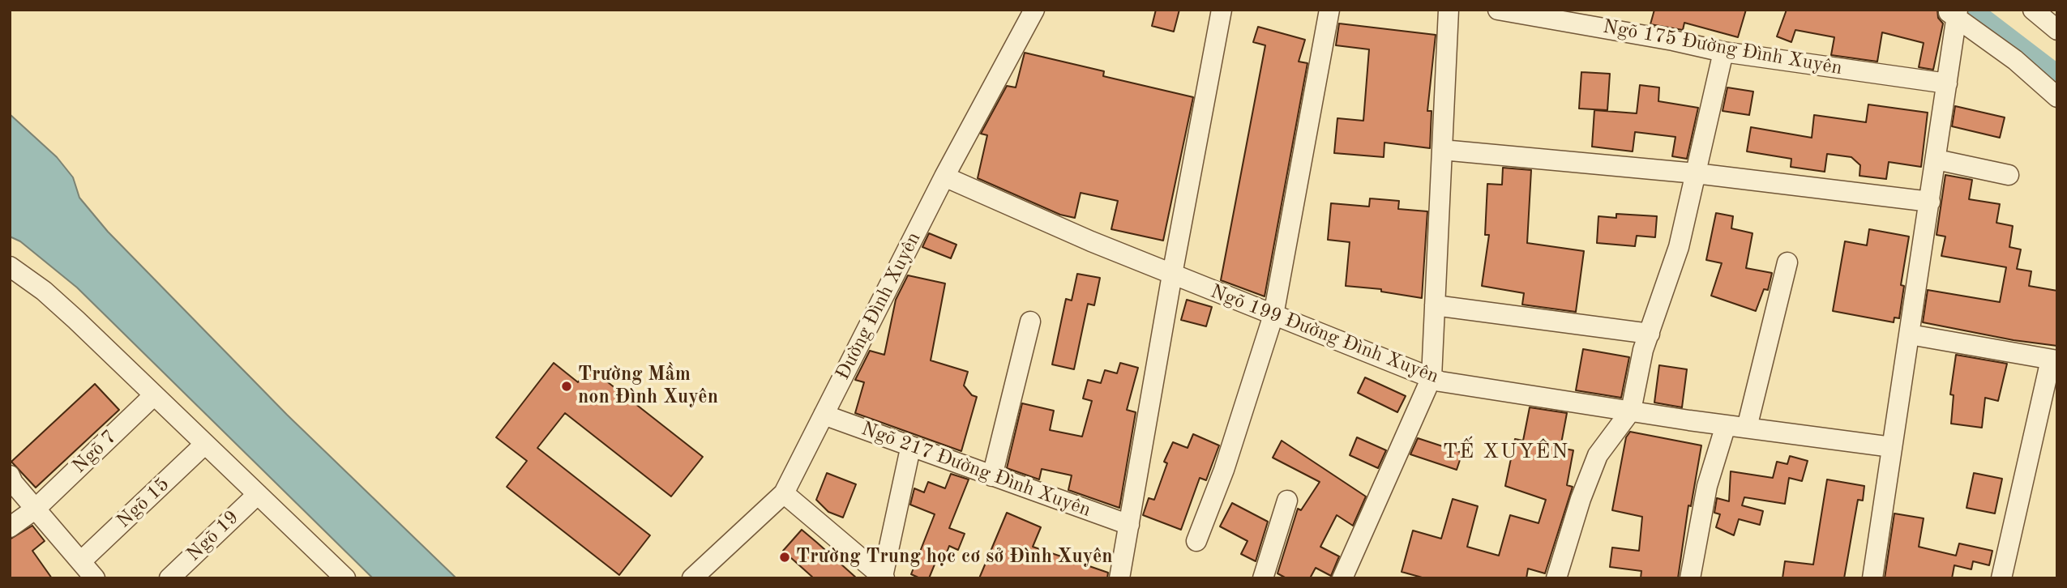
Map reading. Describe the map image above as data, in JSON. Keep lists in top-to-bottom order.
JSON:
{
  "streets": {
    "street": [
      "Ngõ 175 Đường Đình Xuyên",
      "Đường Đình Xuyên",
      "Ngõ 199 Đường Đình Xuyên",
      "Ngõ 7",
      "Ngõ 217 Đường Đình Xuyên",
      "Ngõ 15",
      "Ngõ 19"
    ]
  },
  "crossings": [
    ["Đường Đình Xuyên", "Ngõ 199 Đường Đình Xuyên"],
    ["Đường Đình Xuyên", "Ngõ 217 Đường Đình Xuyên"]
  ],
  "districts": ["TẾ XUYÊN"],
  "places": ["Trường Mầm non Đình Xuyên", "Trường Trung học cơ sở Đình Xuyên"]
}
